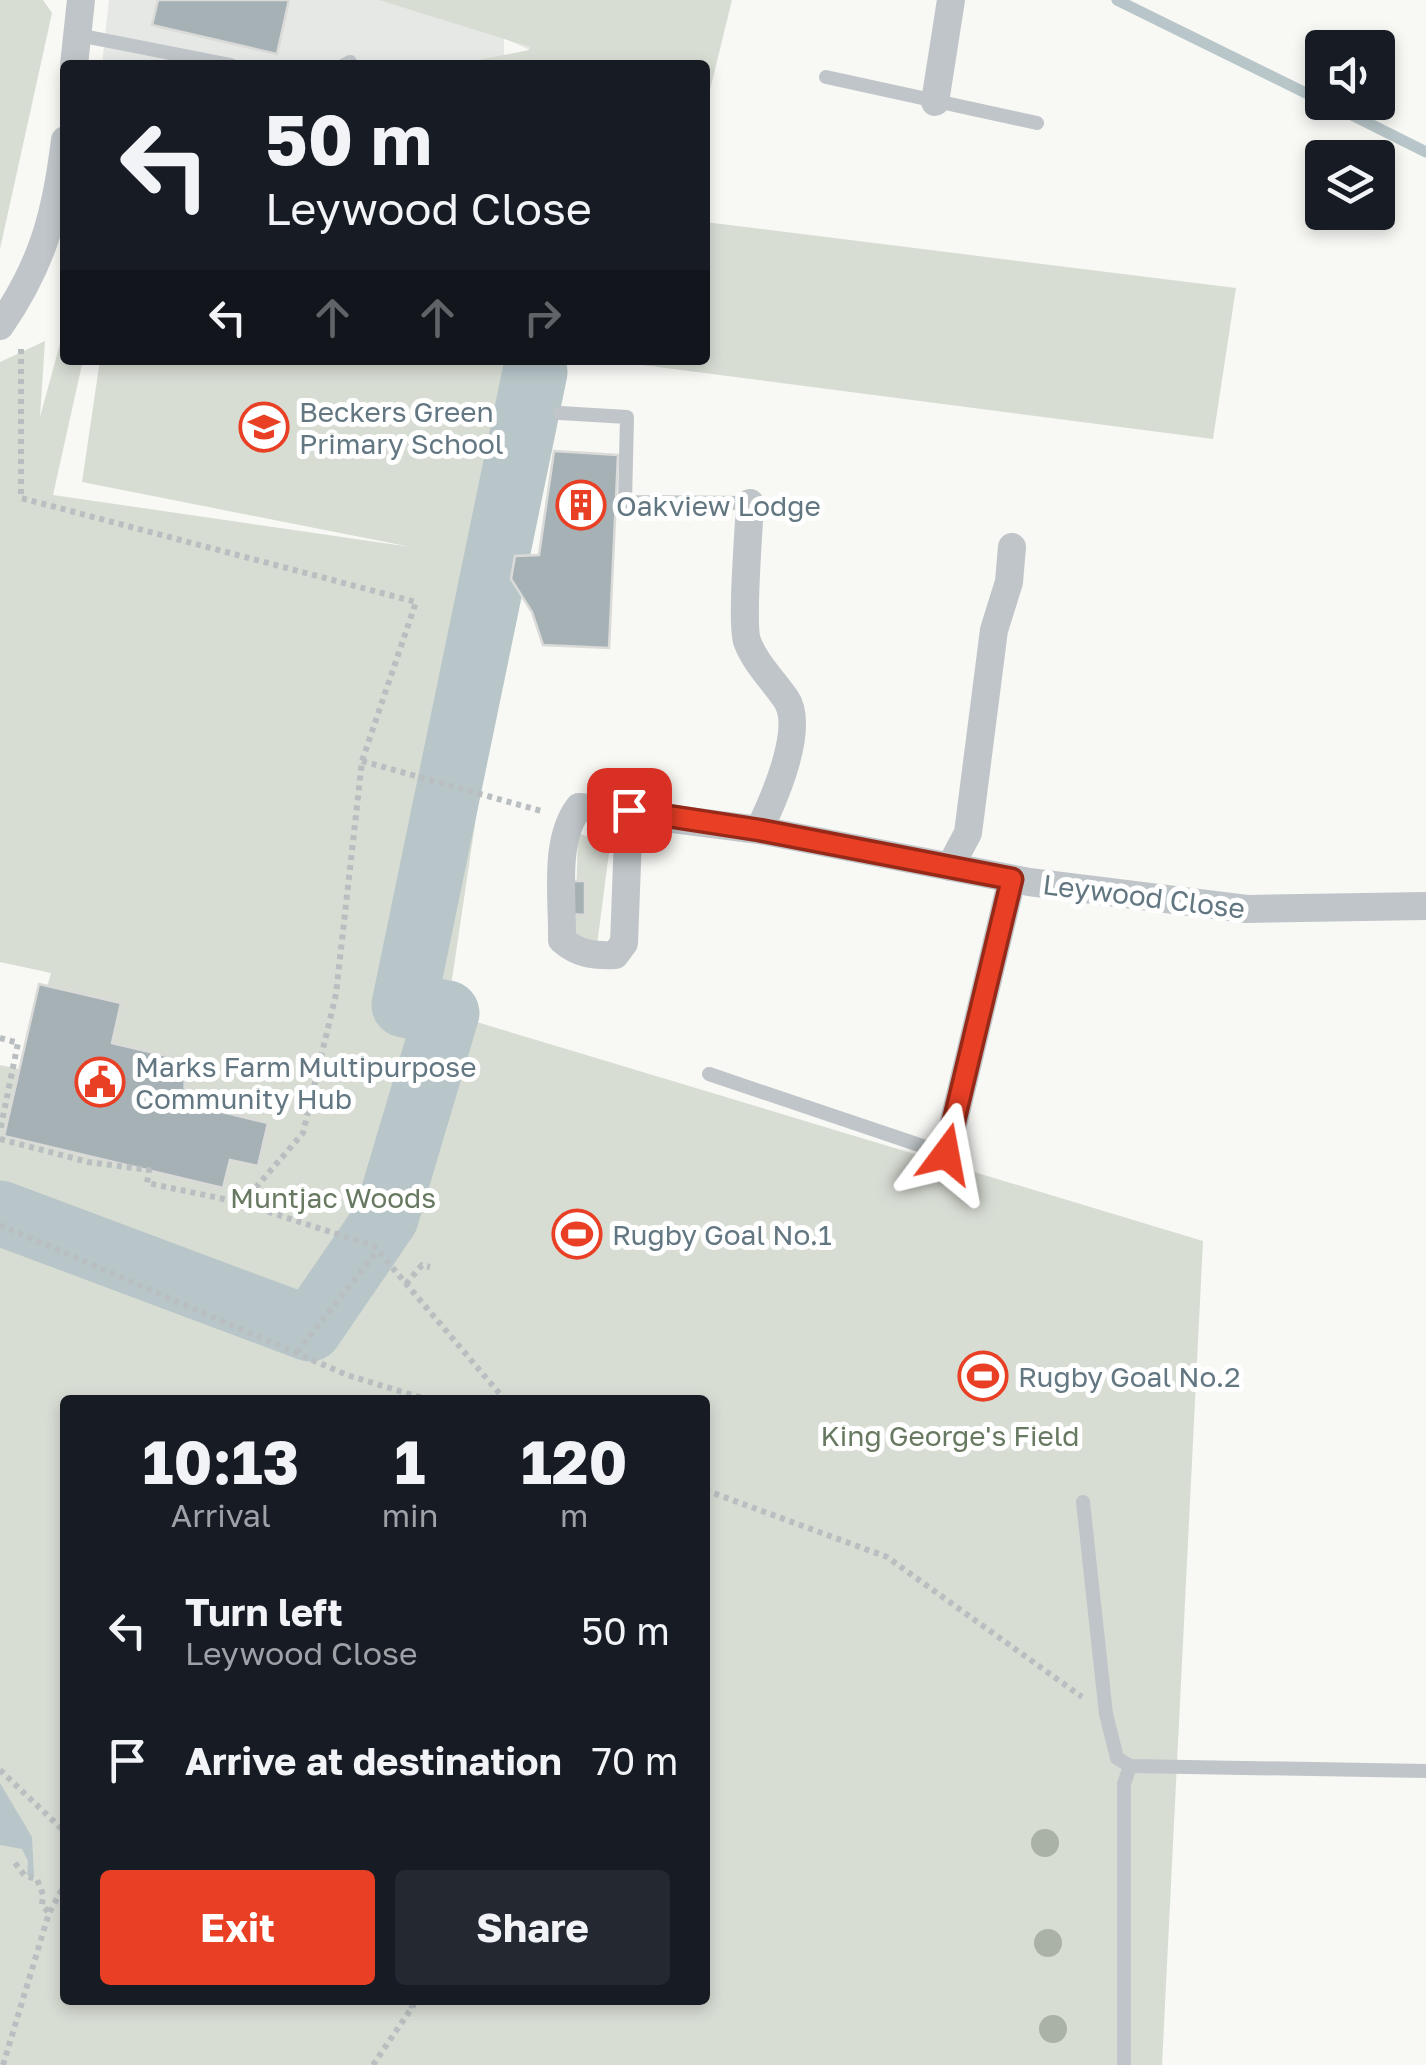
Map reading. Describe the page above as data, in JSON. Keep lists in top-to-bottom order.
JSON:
{
  "streets": {
    "street": ["Leywood Close"]
  },
  "parks": ["Muntjac Woods", "King George's Field"],
  "places": {
    "school or university": ["Beckers Green Primary School"],
    "building": ["Oakview Lodge"],
    "public building": ["Marks Farm Multipurpose Community Hub"],
    "sports": ["Rugby Goal No.1", "Rugby Goal No.2"]
  },
  "page": {
    "turn": ["50 m", "Leywood Close"],
    "eta": [
      "10:13",
      "Arrival",
      "1",
      "min",
      "120",
      "m"
    ],
    "list": [
      {
        "name": "Turn left",
        "note": "Leywood Close",
        "value": "50 m"
      },
      {
        "name": "Arrive at destination",
        "value": "70 m"
      }
    ],
    "buttons": ["Exit", "Share"]
  }
}
